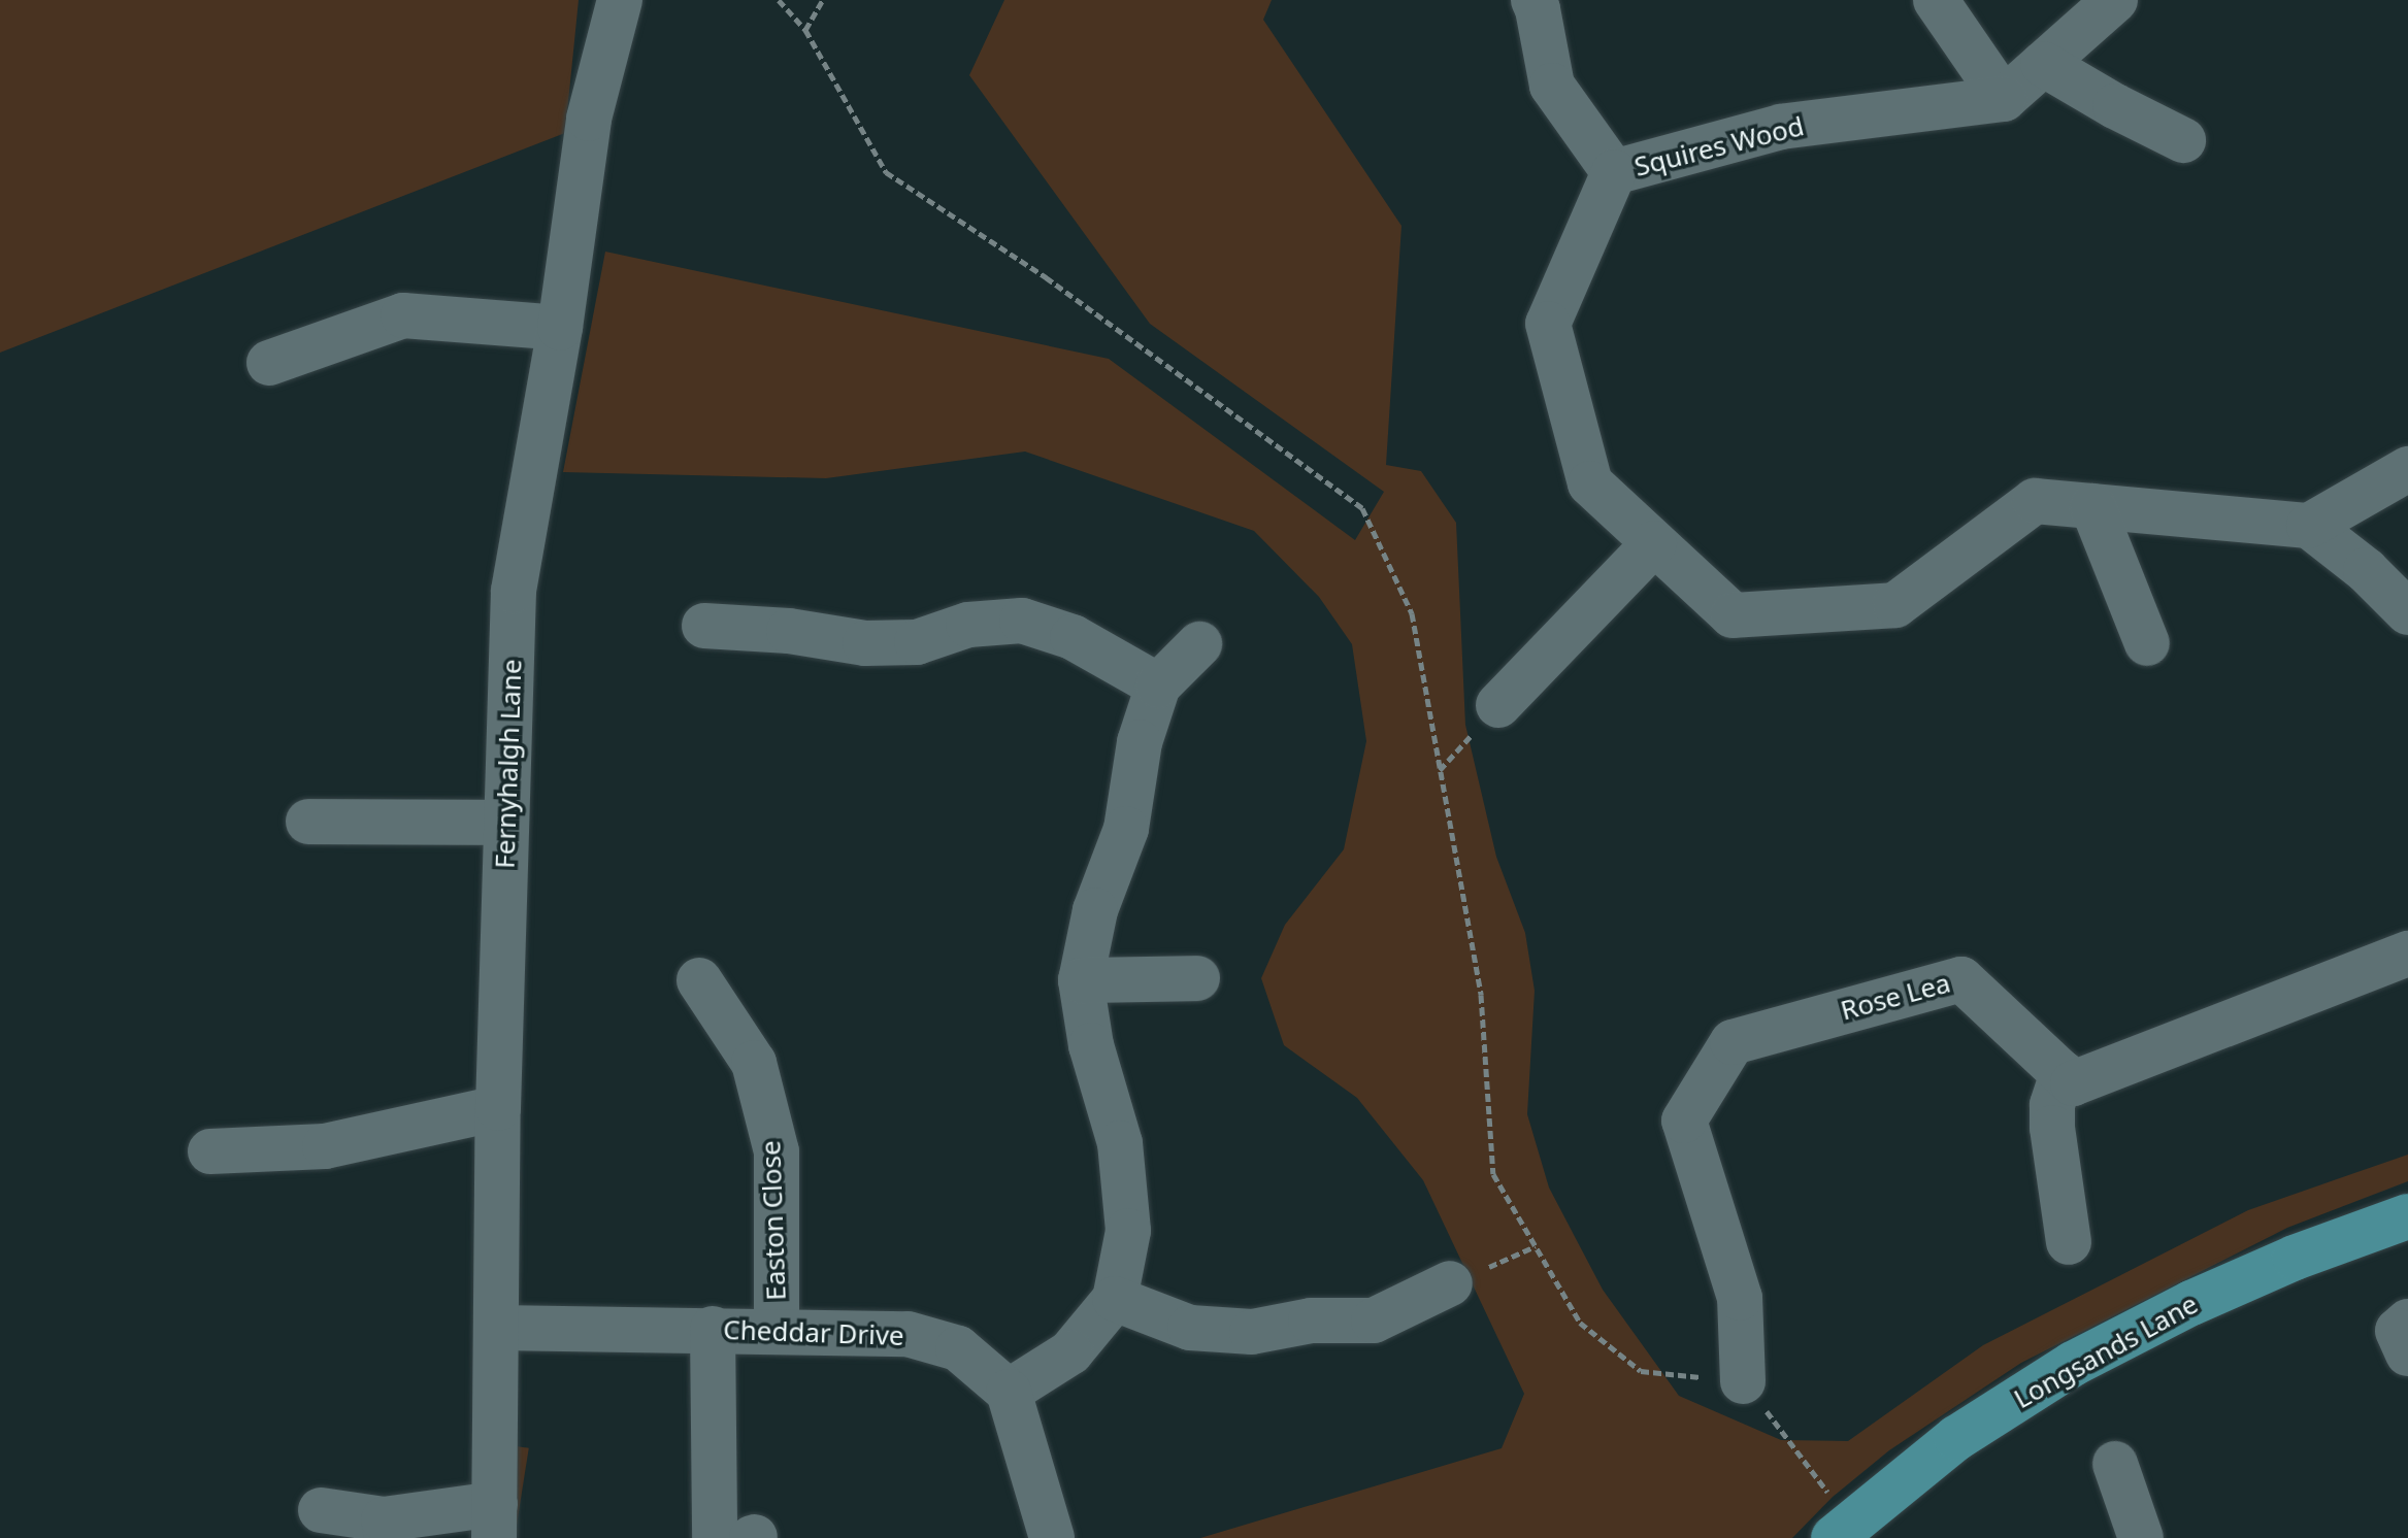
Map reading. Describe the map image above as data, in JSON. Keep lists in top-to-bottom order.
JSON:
{
  "streets": {
    "main road": ["Longsands Lane"],
    "street": [
      "Squires Wood",
      "Fernyhalgh Lane",
      "Rose Lea",
      "Easton Close",
      "Cheddar Drive"
    ]
  },
  "crossings": [
    ["Fernyhalgh Lane", "Cheddar Drive"],
    ["Easton Close", "Cheddar Drive"]
  ]
}
